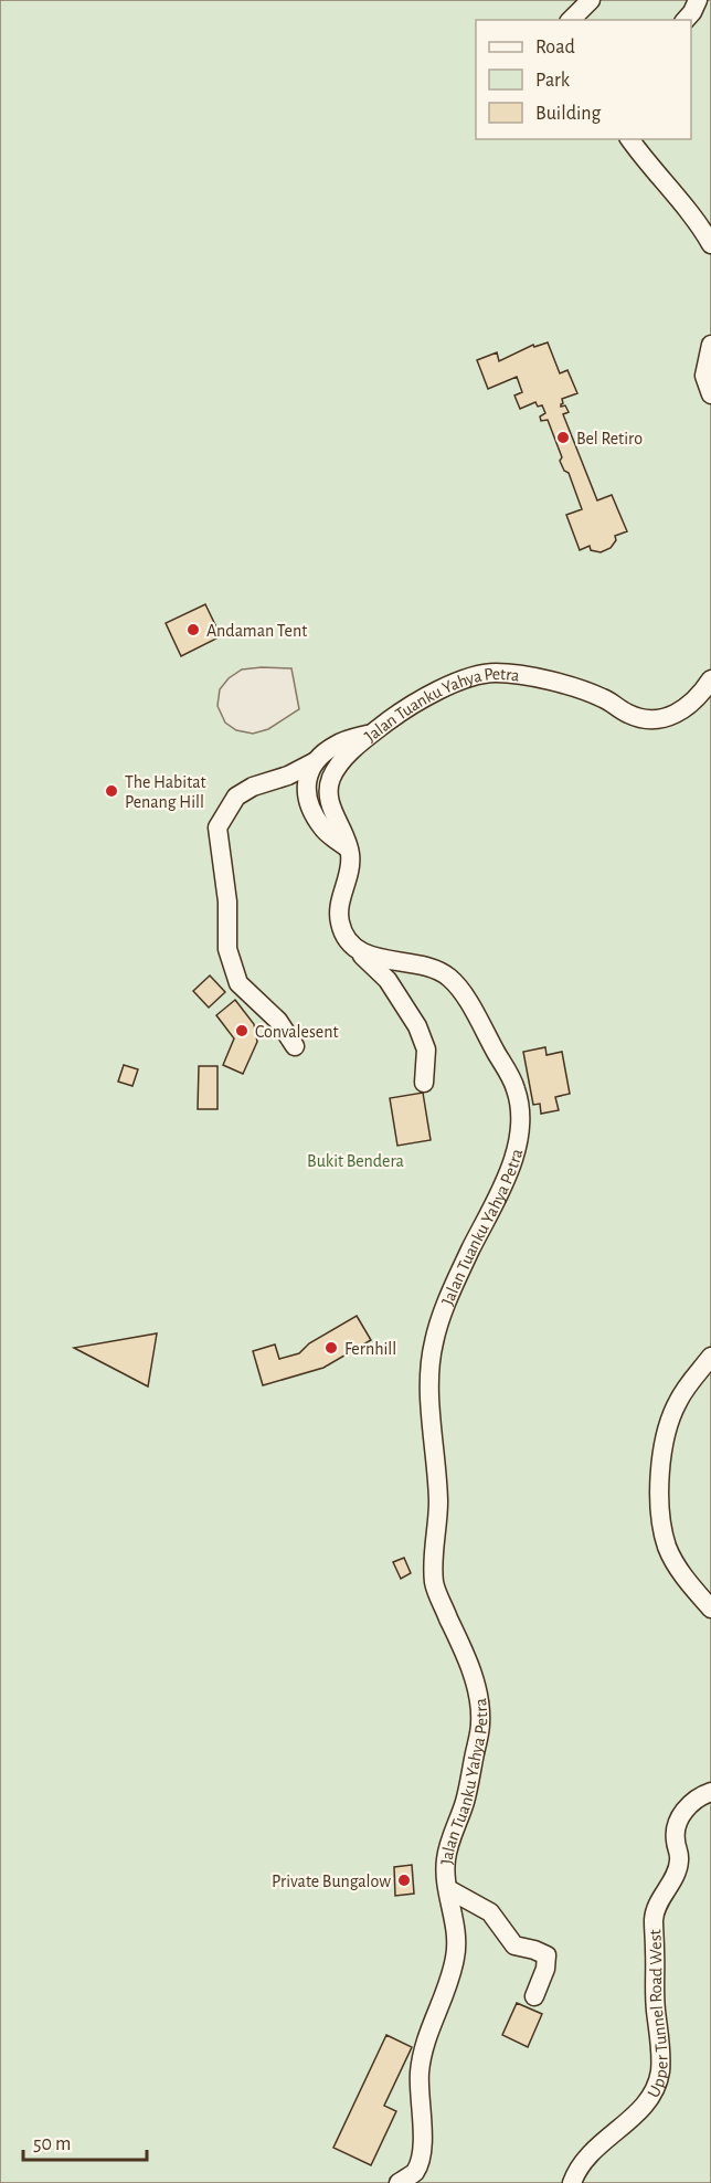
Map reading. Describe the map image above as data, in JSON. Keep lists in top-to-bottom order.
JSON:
{
  "streets": {
    "street": ["Jalan Tuanku Yahya Petra", "Upper Tunnel Road West"]
  },
  "parks": ["Bukit Bendera"],
  "places": [
    "Bel Retiro",
    "Andaman Tent",
    "The Habitat Penang Hill",
    "Convalesent",
    "Fernhill",
    "Private Bungalow"
  ],
  "legend": ["Road", "Park", "Building"],
  "scale_bar": "50 m"
}
